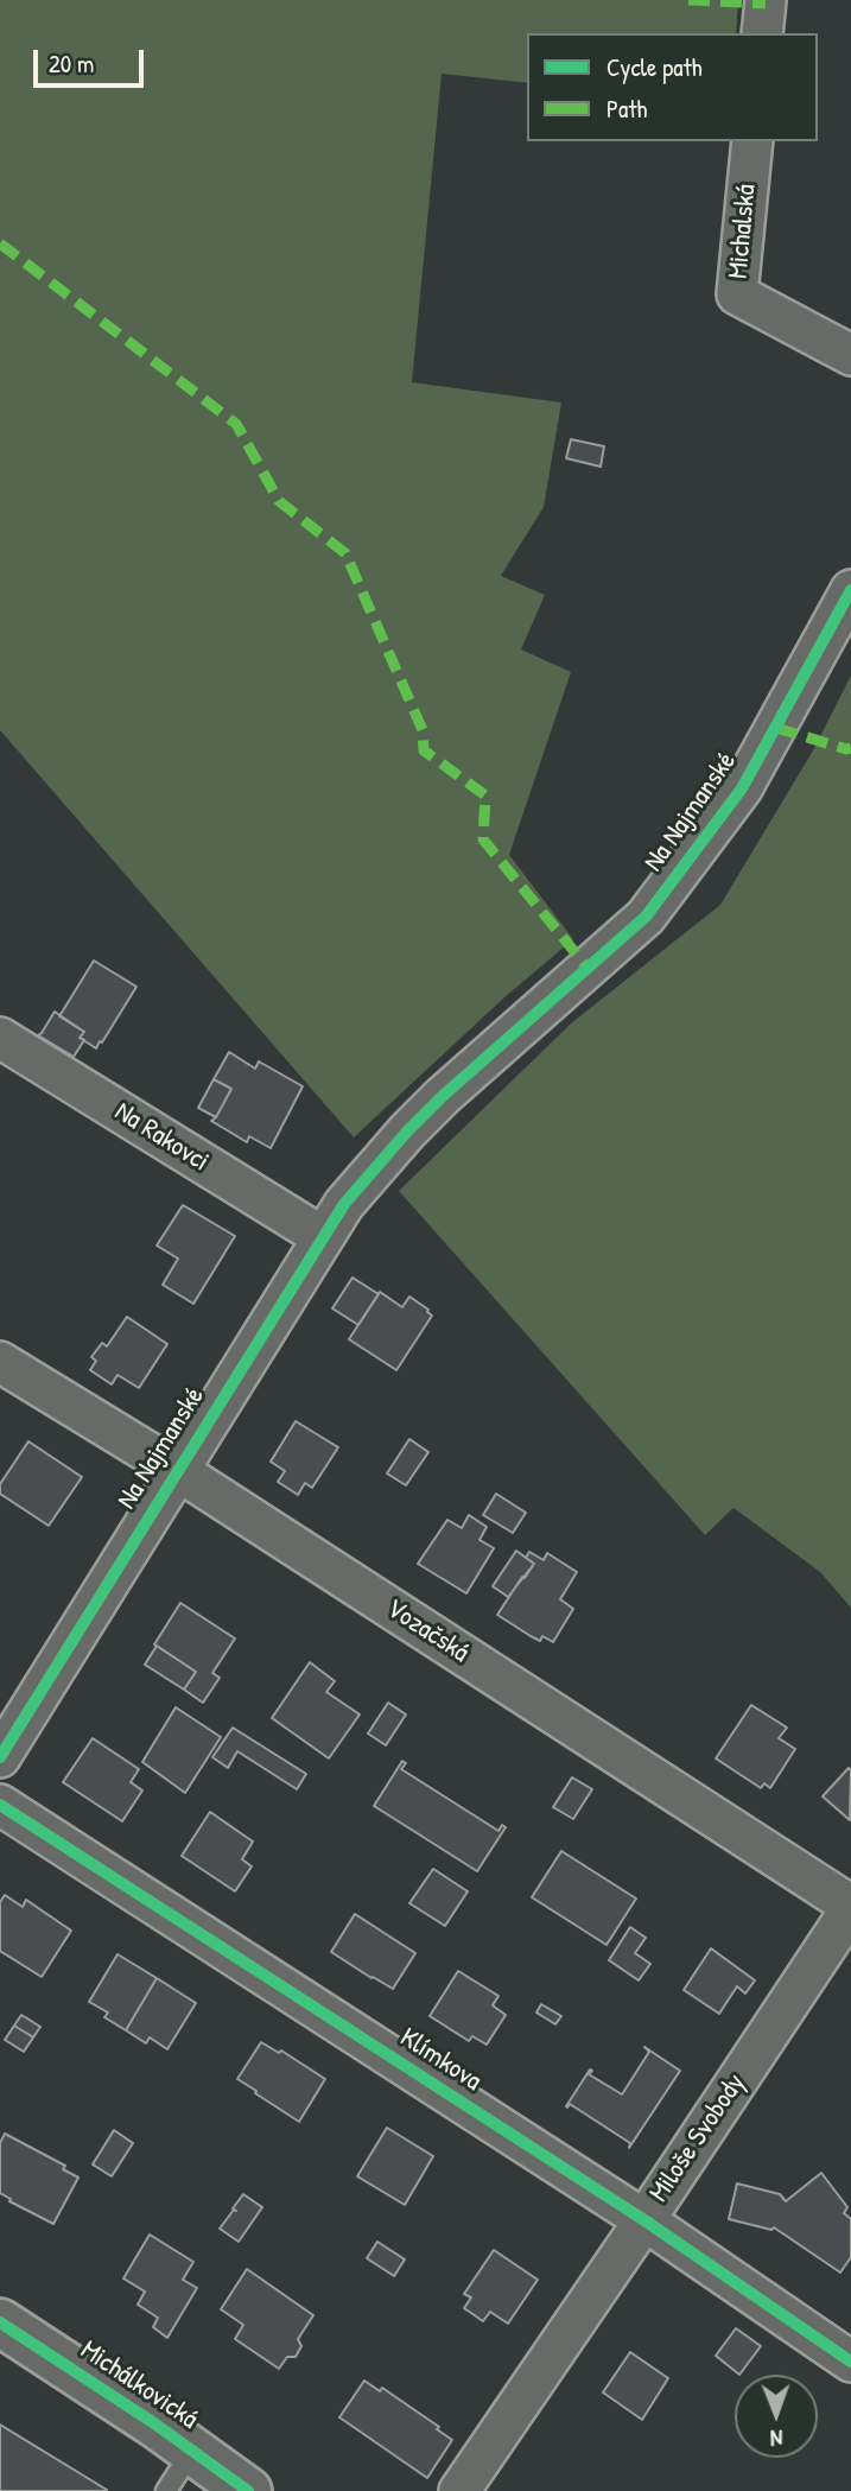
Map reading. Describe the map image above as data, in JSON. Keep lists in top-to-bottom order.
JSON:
{
  "streets": {
    "street": [
      "Michalská",
      "Na Najmanské",
      "Na Rakovci",
      "Vozačská",
      "Klímkova",
      "Miloše Svobody",
      "Michálkovická"
    ]
  },
  "crossings": [
    ["Na Najmanské", "Na Rakovci"],
    ["Na Najmanské", "Vozačská"],
    ["Vozačská", "Miloše Svobody"],
    ["Klímkova", "Miloše Svobody"]
  ],
  "legend": ["Cycle path", "Path"],
  "scale_bar": "20 m",
  "north": "bottom"
}
